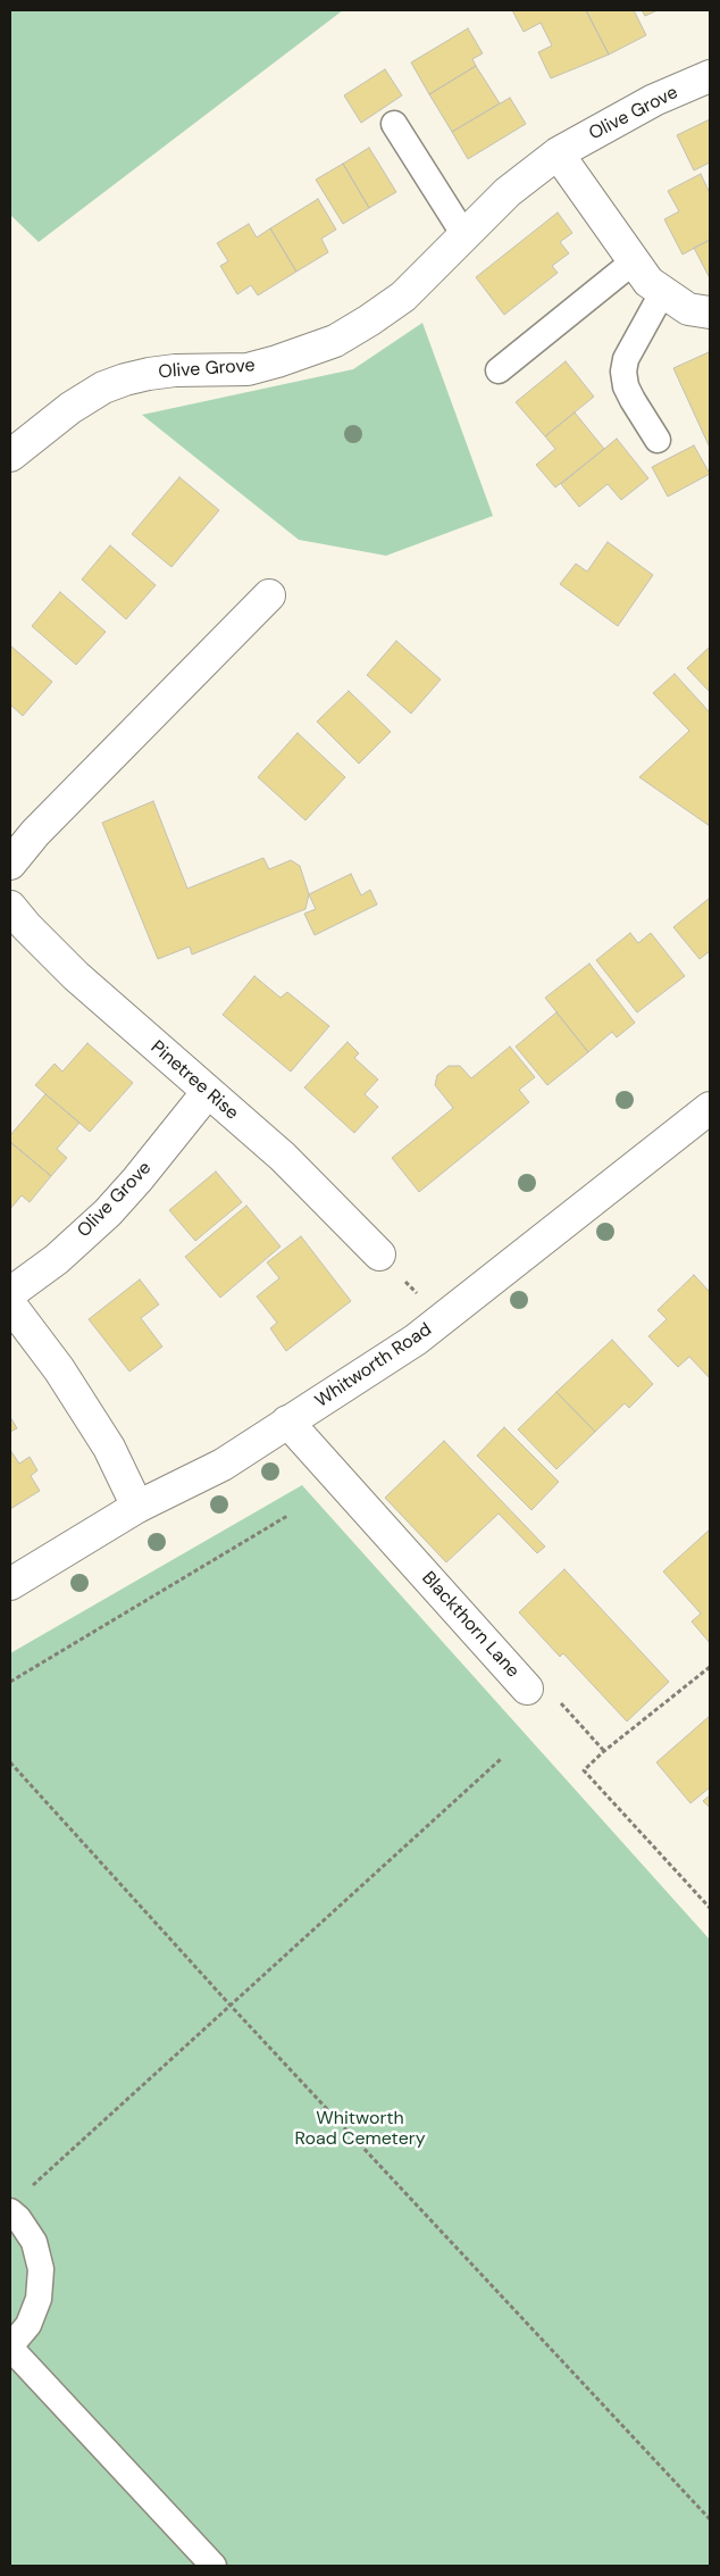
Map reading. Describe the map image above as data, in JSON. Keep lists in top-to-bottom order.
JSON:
{
  "streets": {
    "street": [
      "Olive Grove",
      "Pinetree Rise",
      "Whitworth Road",
      "Blackthorn Lane"
    ]
  },
  "crossings": [
    ["Olive Grove", "Pinetree Rise"],
    ["Whitworth Road", "Blackthorn Lane"]
  ],
  "parks": ["Whitworth Road Cemetery"]
}
